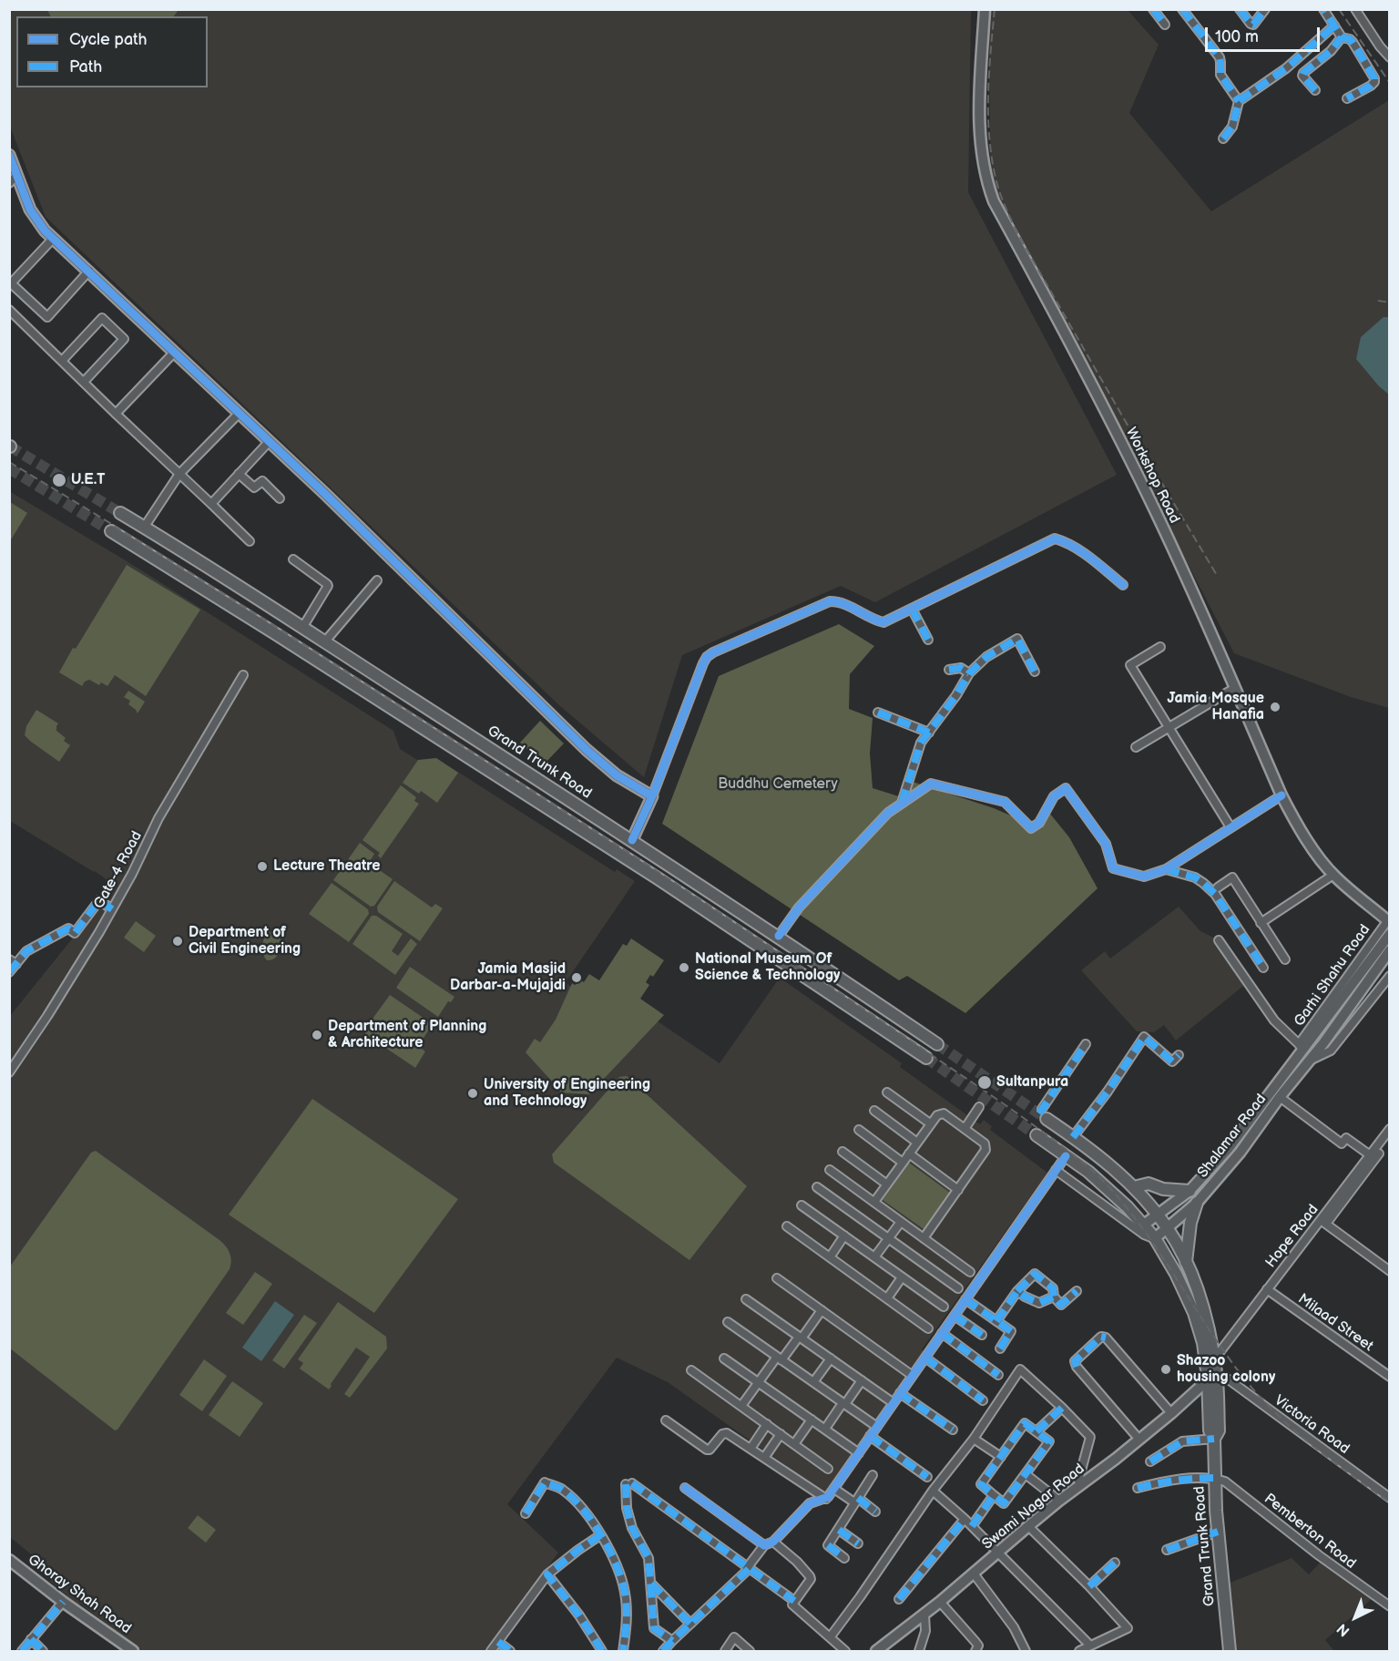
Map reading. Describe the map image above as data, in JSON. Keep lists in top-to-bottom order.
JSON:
{
  "streets": {
    "main road": [
      "Workshop Road",
      "Grand Trunk Road",
      "Shalamar Road",
      "Swami Nagar Road",
      "Ghoray Shah Road"
    ],
    "street": [
      "Gate-4 Road",
      "Garhi Shahu Road",
      "Hope Road",
      "Milaad Street",
      "Victoria Road",
      "Pemberton Road"
    ]
  },
  "crossings": [
    ["Workshop Road", "Garhi Shahu Road"],
    ["Grand Trunk Road", "Shalamar Road"],
    ["Grand Trunk Road", "Hope Road"],
    ["Grand Trunk Road", "Victoria Road"],
    ["Grand Trunk Road", "Swami Nagar Road"],
    ["Grand Trunk Road", "Pemberton Road"],
    ["Garhi Shahu Road", "Shalamar Road"],
    ["Hope Road", "Milaad Street"],
    ["Victoria Road", "Swami Nagar Road"]
  ],
  "parks": ["Buddhu Cemetery"],
  "places": [
    "U.E.T",
    "Jamia Mosque Hanafia",
    "Lecture Theatre",
    "Department of Civil Engineering",
    "National Museum Of Science & Technology",
    "Jamia Masjid Darbar-a-Mujajdi",
    "Department of Planning & Architecture",
    "Sultanpura",
    "University of Engineering and Technology",
    "Shazoo housing colony"
  ],
  "legend": ["Cycle path", "Path"],
  "scale_bar": "100 m",
  "north": "bottom left"
}
